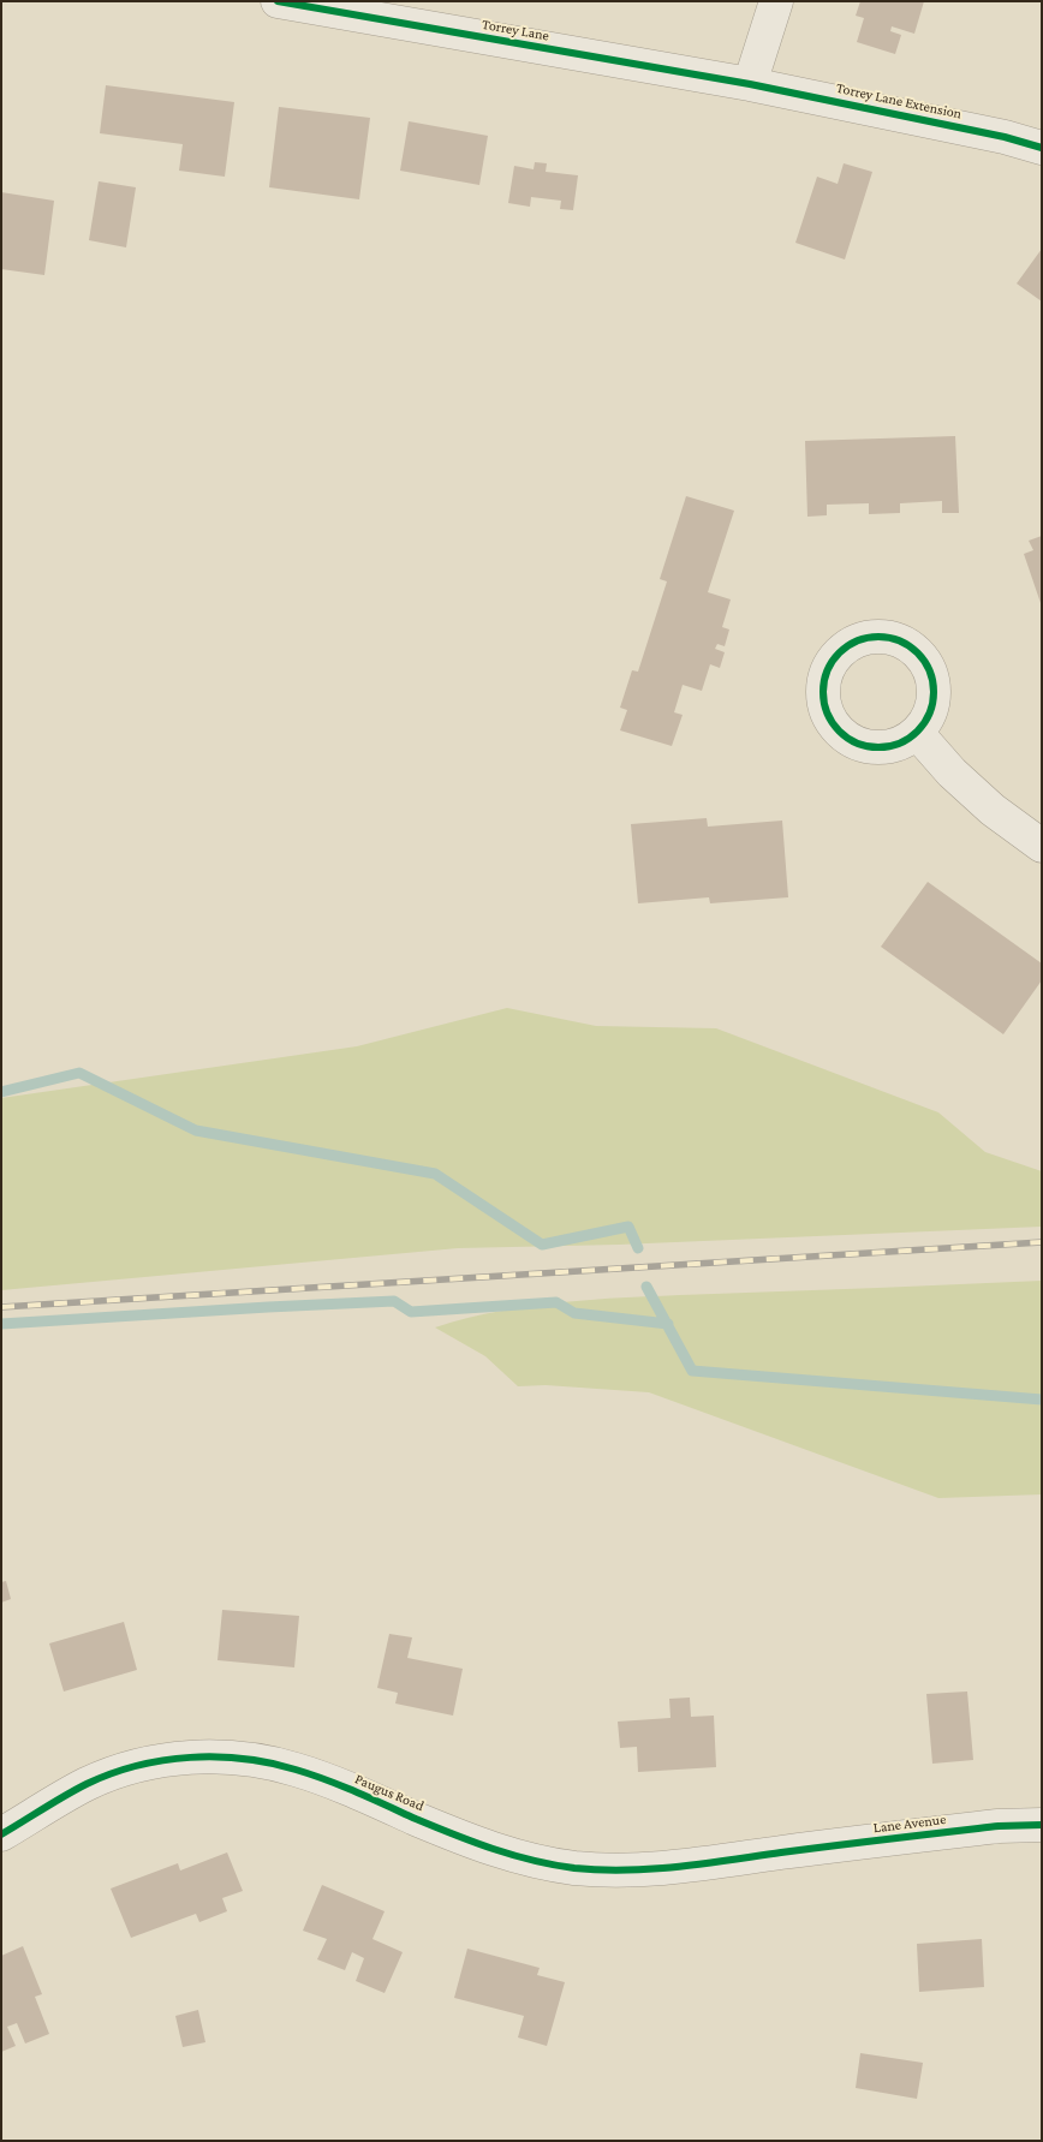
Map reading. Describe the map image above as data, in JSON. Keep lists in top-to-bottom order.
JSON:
{
  "streets": {
    "street": [
      "Torrey Lane",
      "Torrey Lane Extension",
      "Paugus Road",
      "Lane Avenue"
    ]
  },
  "crossings": [
    ["Torrey Lane", "Torrey Lane Extension"],
    ["Paugus Road", "Lane Avenue"]
  ]
}
